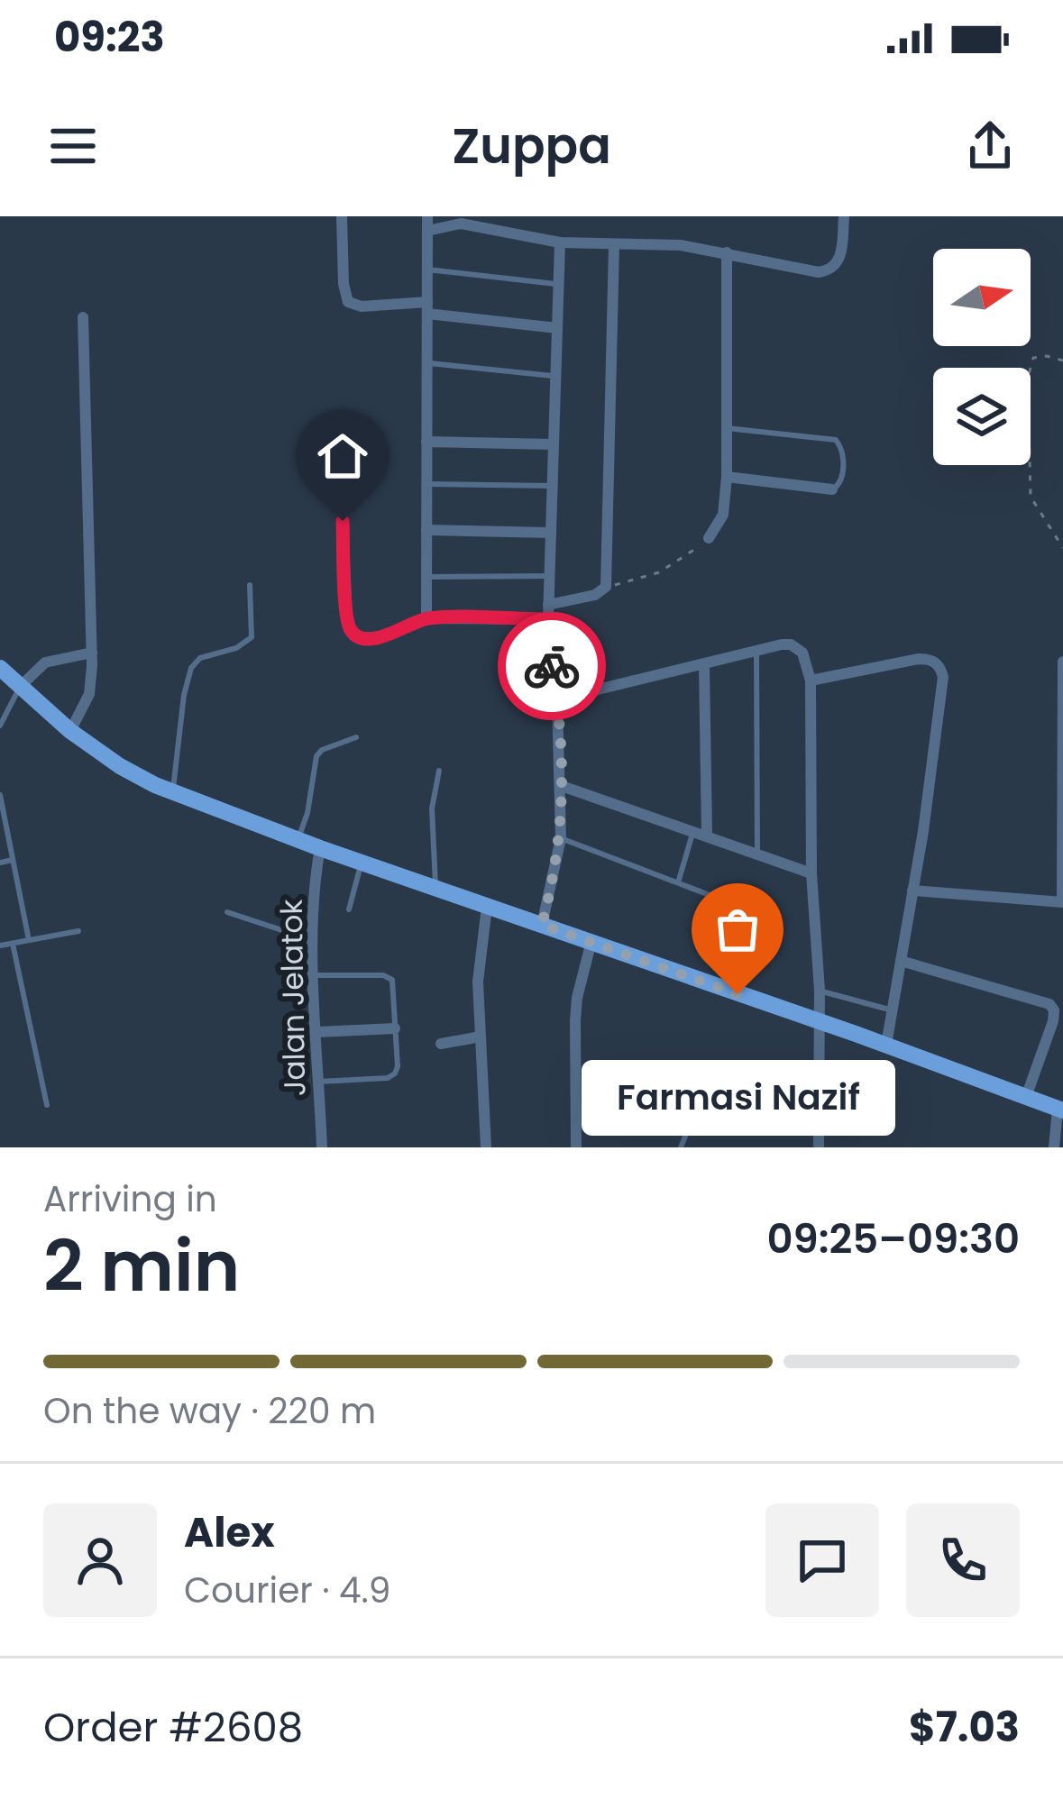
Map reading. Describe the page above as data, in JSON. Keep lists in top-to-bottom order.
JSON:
{
  "streets": {
    "street": ["Jalan Jelatok"]
  },
  "places": ["Farmasi Nazif"],
  "north": "right",
  "page": {
    "status": "09:23",
    "header": "Zuppa",
    "bubble": "Farmasi Nazif",
    "heading": ["2 min", "Arriving in", "09:25–09:30"],
    "panel": [
      "Alex",
      "Courier · 4.9",
      "Order #2608",
      "$7.03"
    ],
    "bar": "On the way · 220 m"
  }
}
